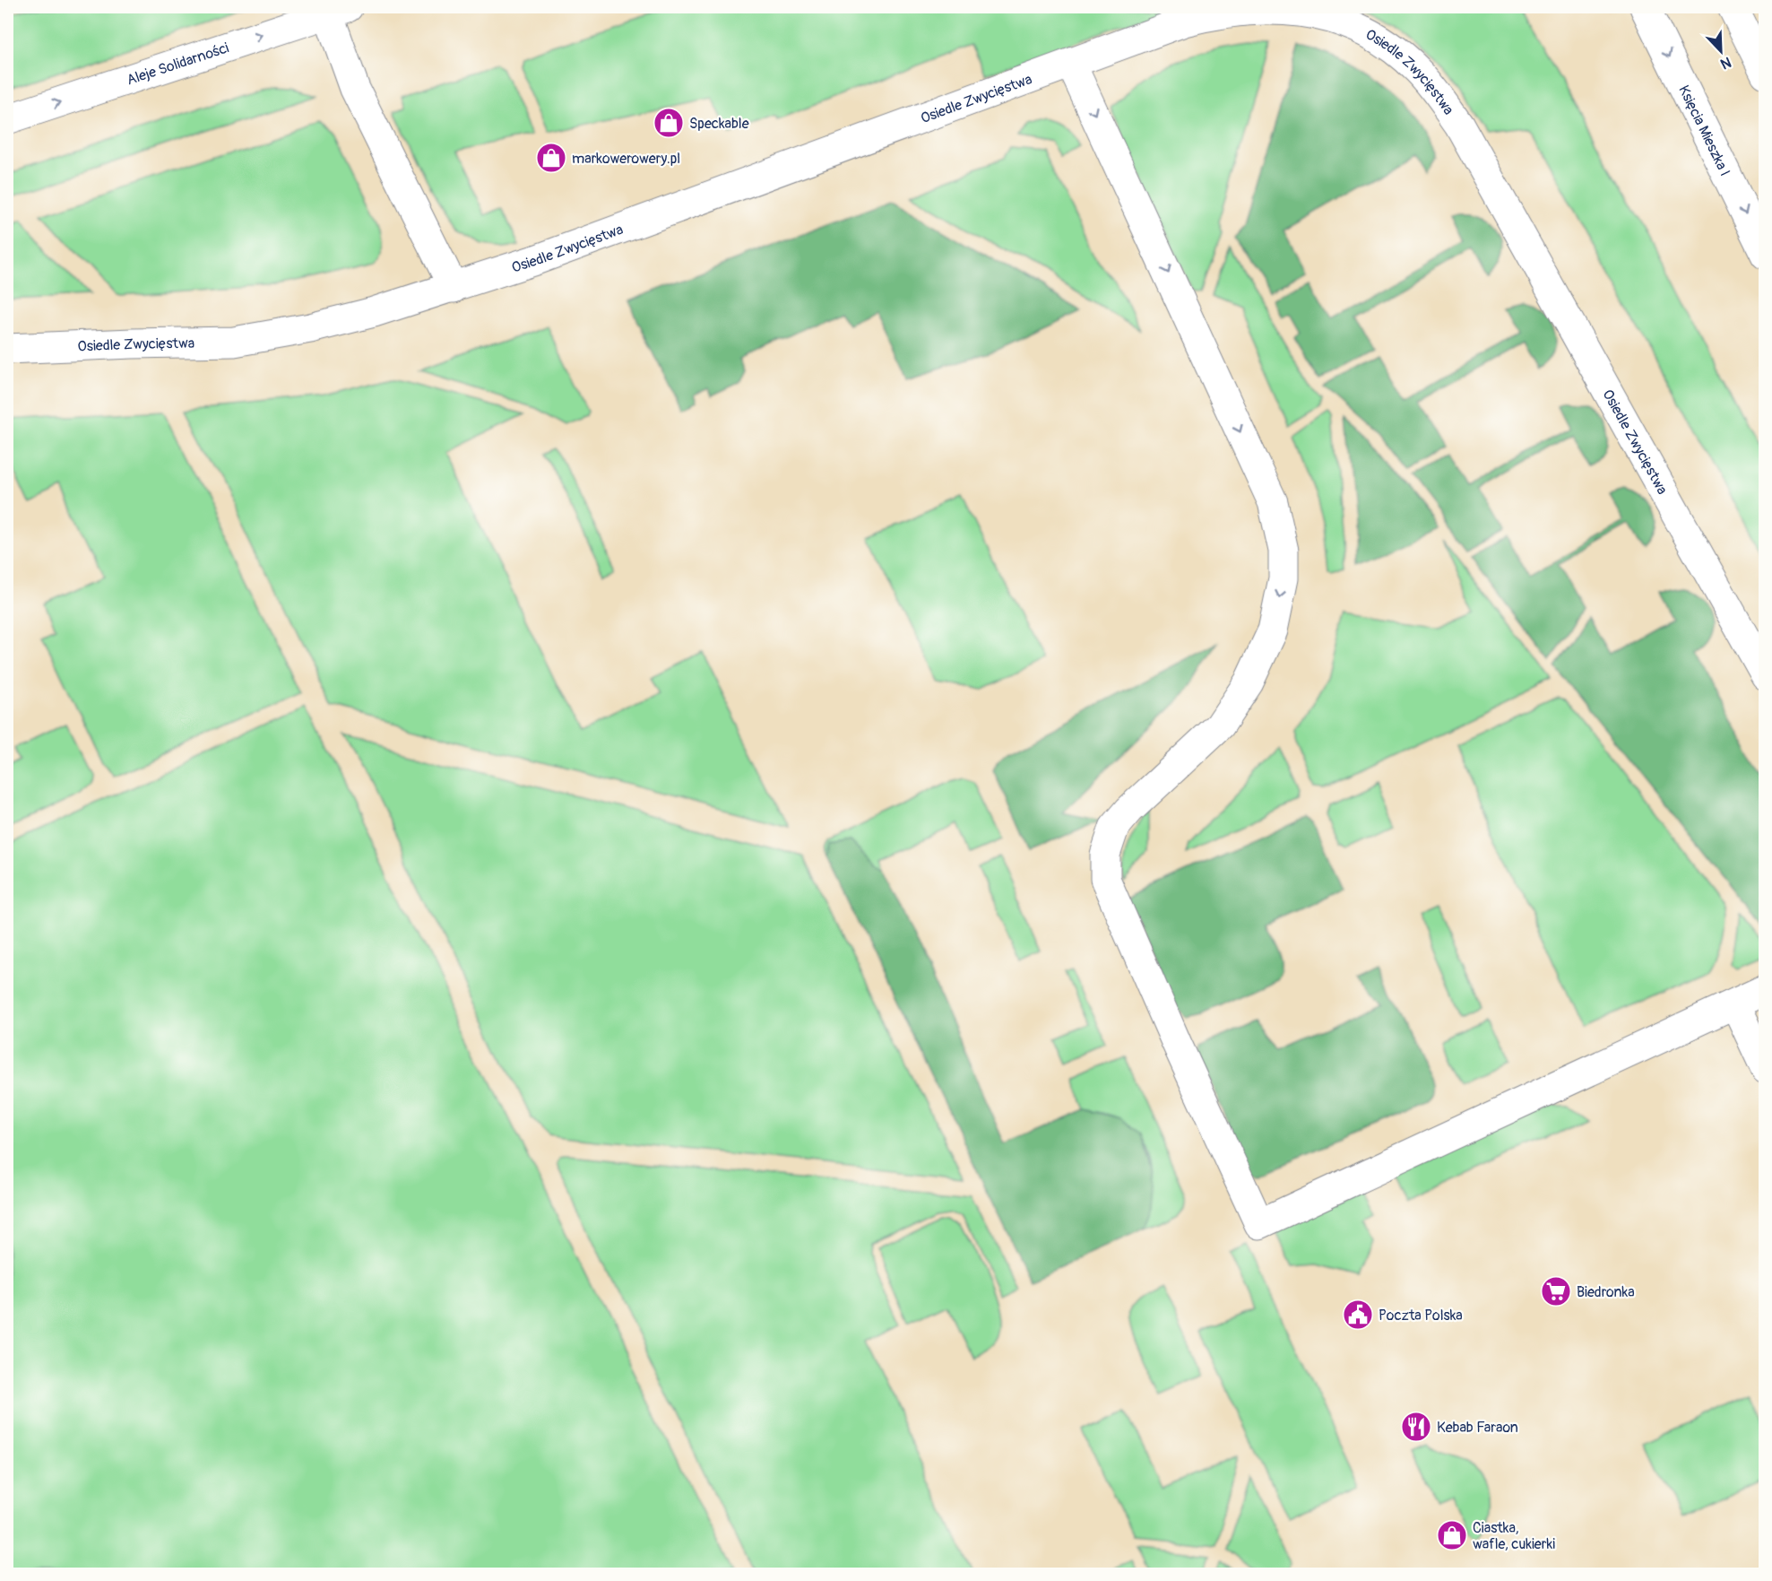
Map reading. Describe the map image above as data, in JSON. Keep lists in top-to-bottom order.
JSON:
{
  "streets": {
    "street": ["Aleje Solidarności", "Osiedle Zwycięstwa", "Księcia Mieszka I"]
  },
  "one_way": ["Aleje Solidarności", "Księcia Mieszka I"],
  "places": {
    "shop": ["Speckable", "markowerowery.pl", "Ciastka, wafle, cukierki"],
    "supermarket": ["Biedronka"],
    "public building": ["Poczta Polska"],
    "restaurant": ["Kebab Faraon"]
  },
  "north": "bottom right"
}
